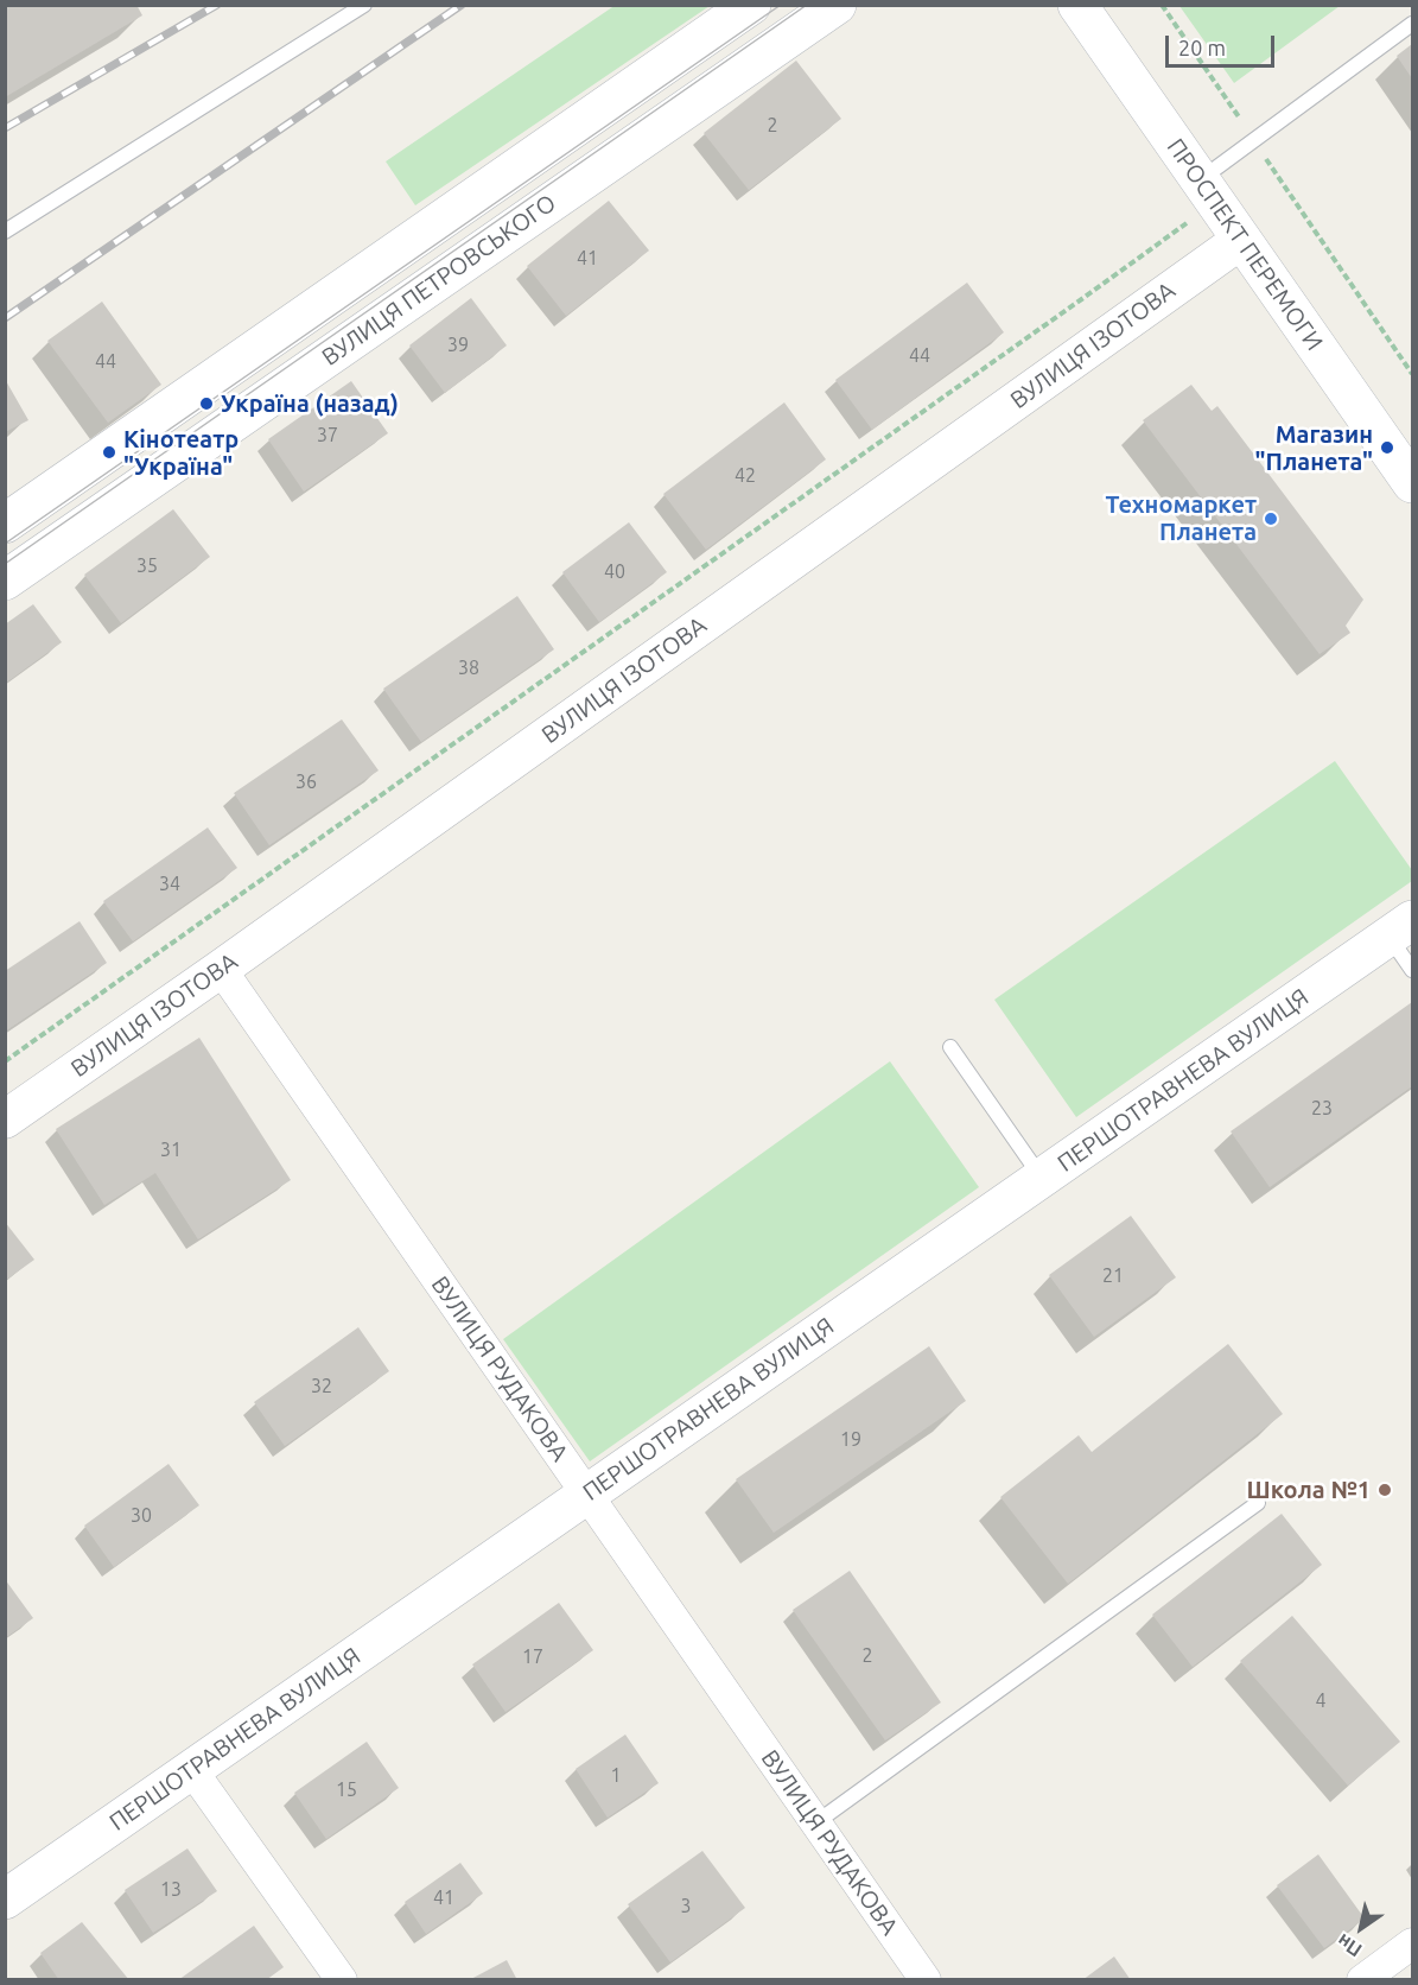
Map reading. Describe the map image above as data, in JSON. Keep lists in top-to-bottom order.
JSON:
{
  "streets": {
    "main road": ["ПРОСПЕКТ ПЕРЕМОГИ", "ВУЛИЦЯ ПЕТРОВСЬКОГО", "ПЕРШОТРАВНЕВА ВУЛИЦЯ"],
    "street": ["ВУЛИЦЯ ІЗОТОВА", "ВУЛИЦЯ РУДАКОВА"]
  },
  "crossings": [
    ["ПРОСПЕКТ ПЕРЕМОГИ", "ВУЛИЦЯ ІЗОТОВА"],
    ["ВУЛИЦЯ ІЗОТОВА", "ВУЛИЦЯ РУДАКОВА"],
    ["ПЕРШОТРАВНЕВА ВУЛИЦЯ", "ВУЛИЦЯ РУДАКОВА"]
  ],
  "places": [
    "Україна (назад)",
    "Магазин \"Планета\"",
    "Кінотеатр \"Україна\"",
    "Техномаркет Планета",
    "Школа №1"
  ],
  "house_numbers": [
    "2",
    "41",
    "39",
    "44",
    "44",
    "37",
    "42",
    "35",
    "40",
    "38",
    "36",
    "34",
    "23",
    "31",
    "21",
    "32",
    "19",
    "30",
    "2",
    "17",
    "4",
    "1",
    "15",
    "13",
    "41",
    "3"
  ],
  "scale_bar": "20 m",
  "north": "bottom left"
}
